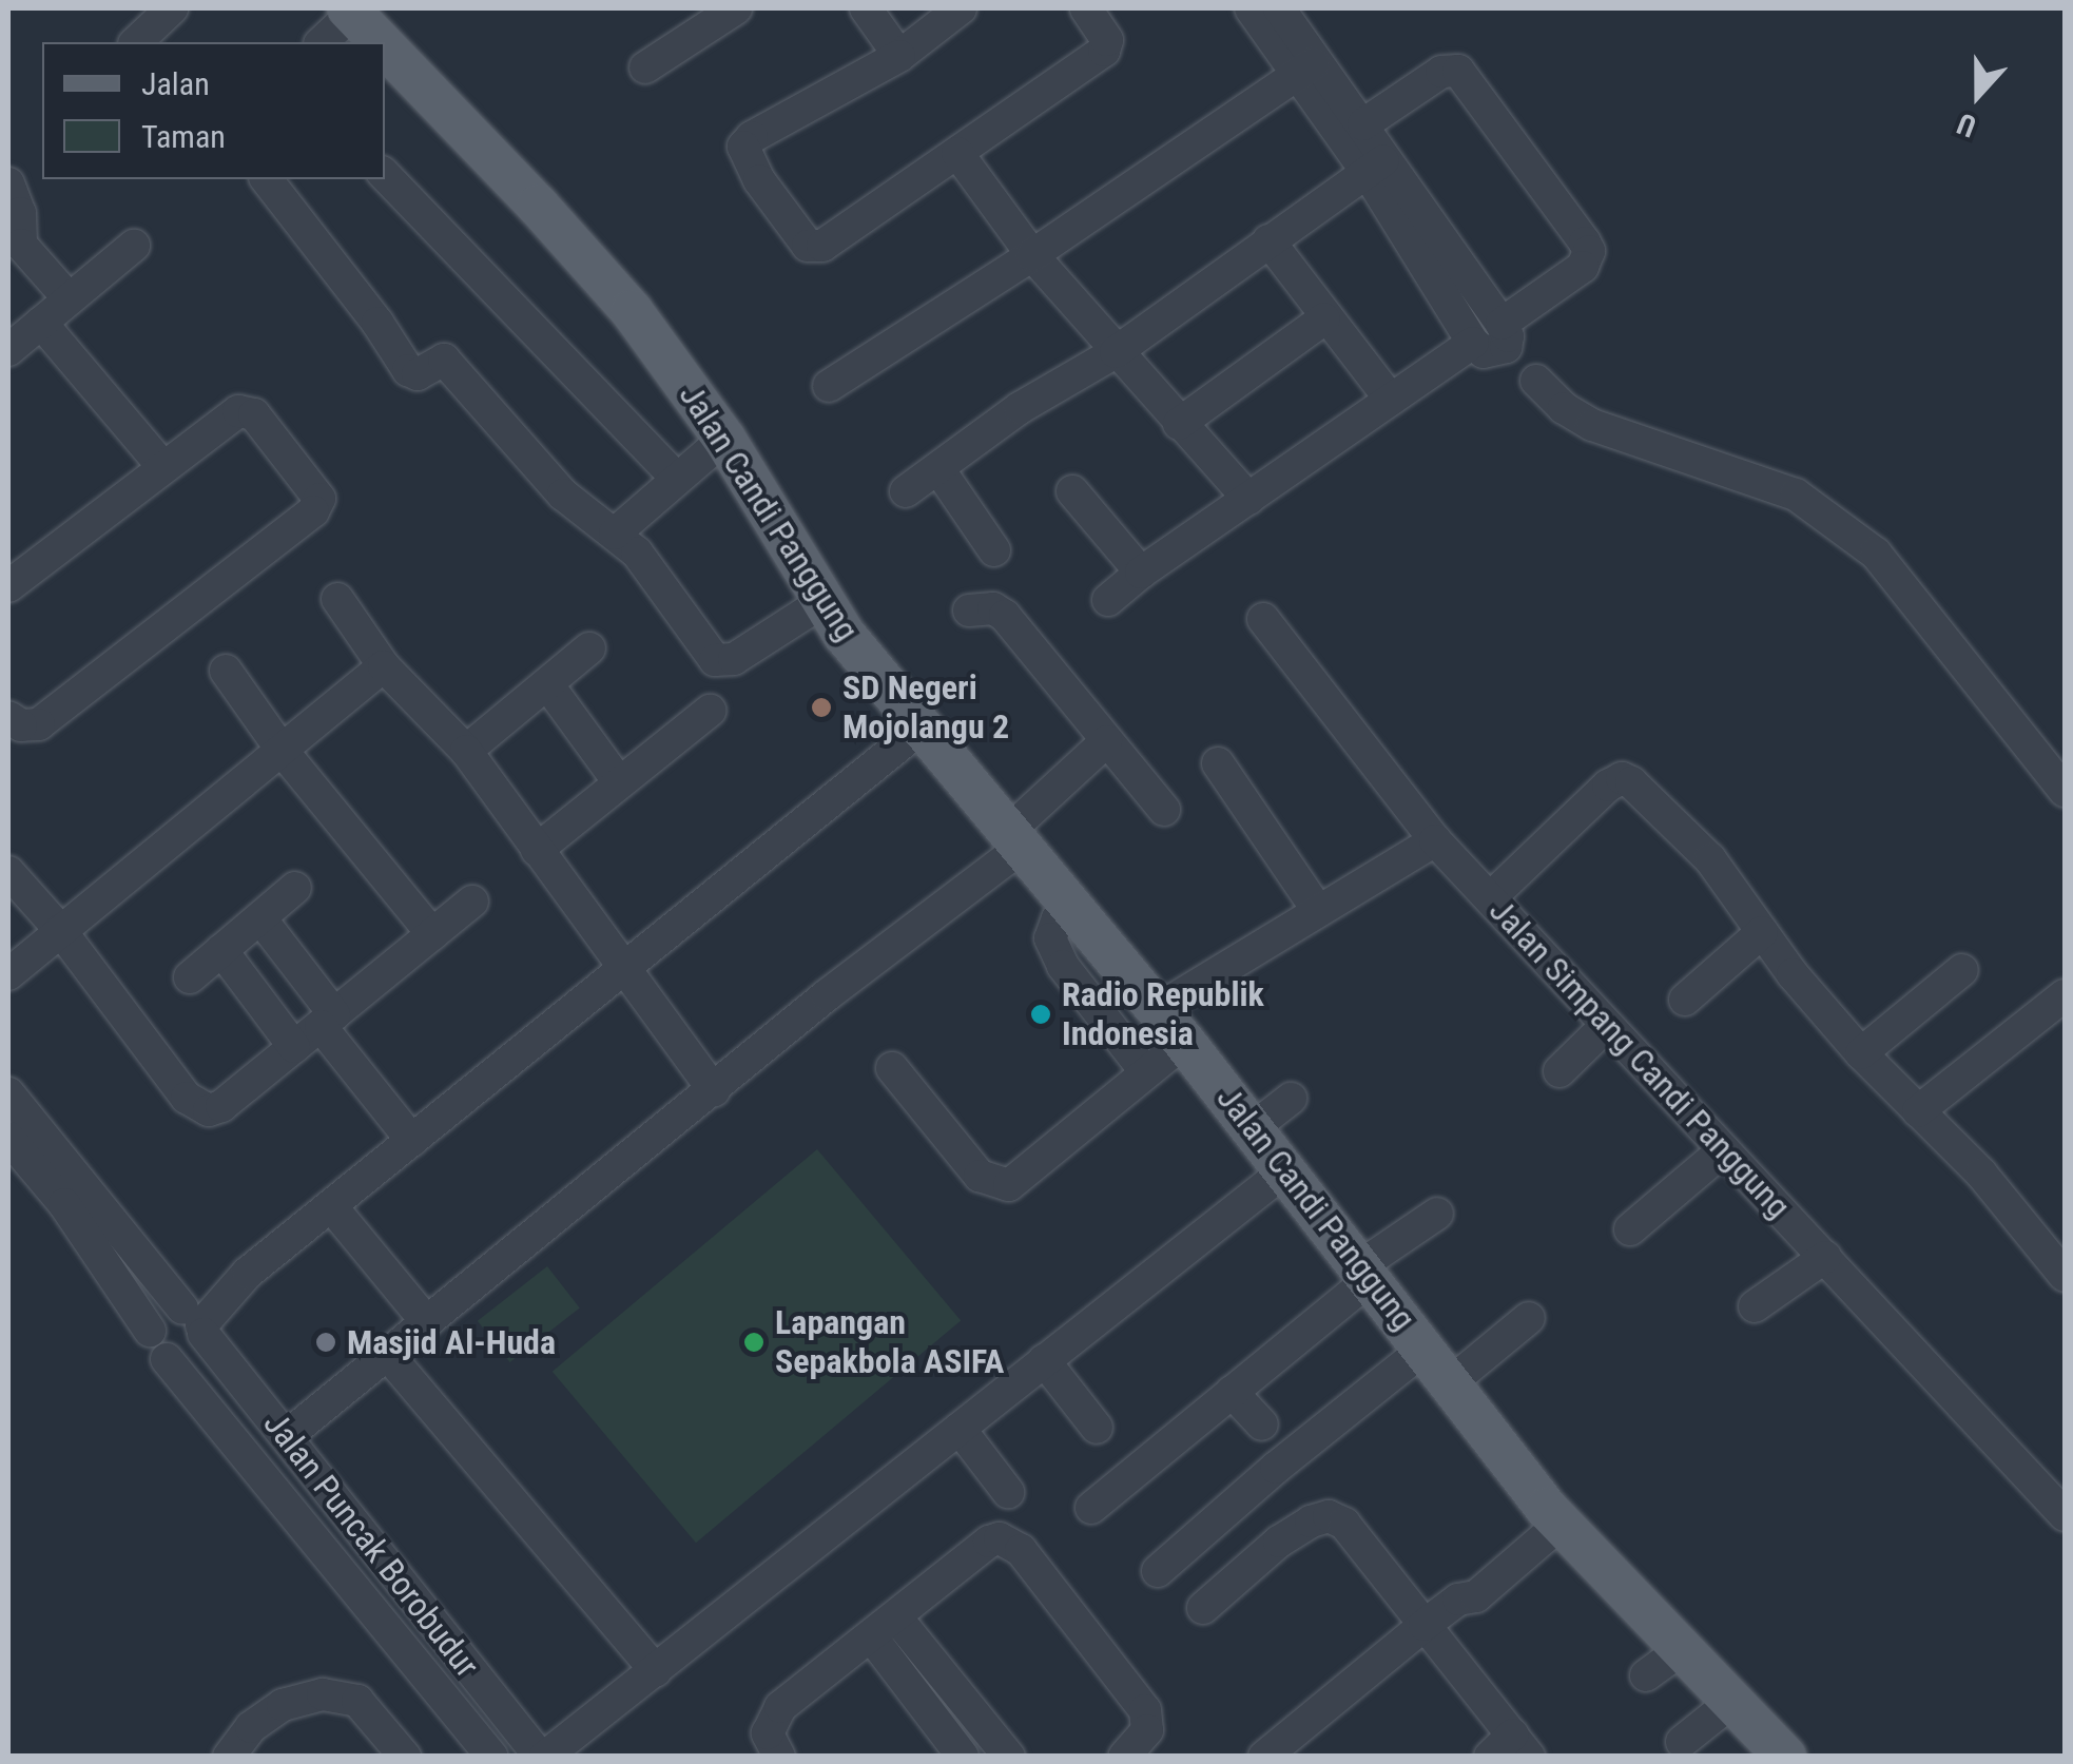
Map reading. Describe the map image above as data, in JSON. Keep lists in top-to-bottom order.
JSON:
{
  "streets": {
    "main road": ["Jalan Candi Panggung"],
    "street": ["Jalan Simpang Candi Panggung", "Jalan Puncak Borobudur"]
  },
  "places": [
    "SD Negeri Mojolangu 2",
    "Radio Republik Indonesia",
    "Masjid Al-Huda",
    "Lapangan Sepakbola ASIFA"
  ],
  "legend": ["Jalan", "Taman"],
  "north": "bottom"
}
